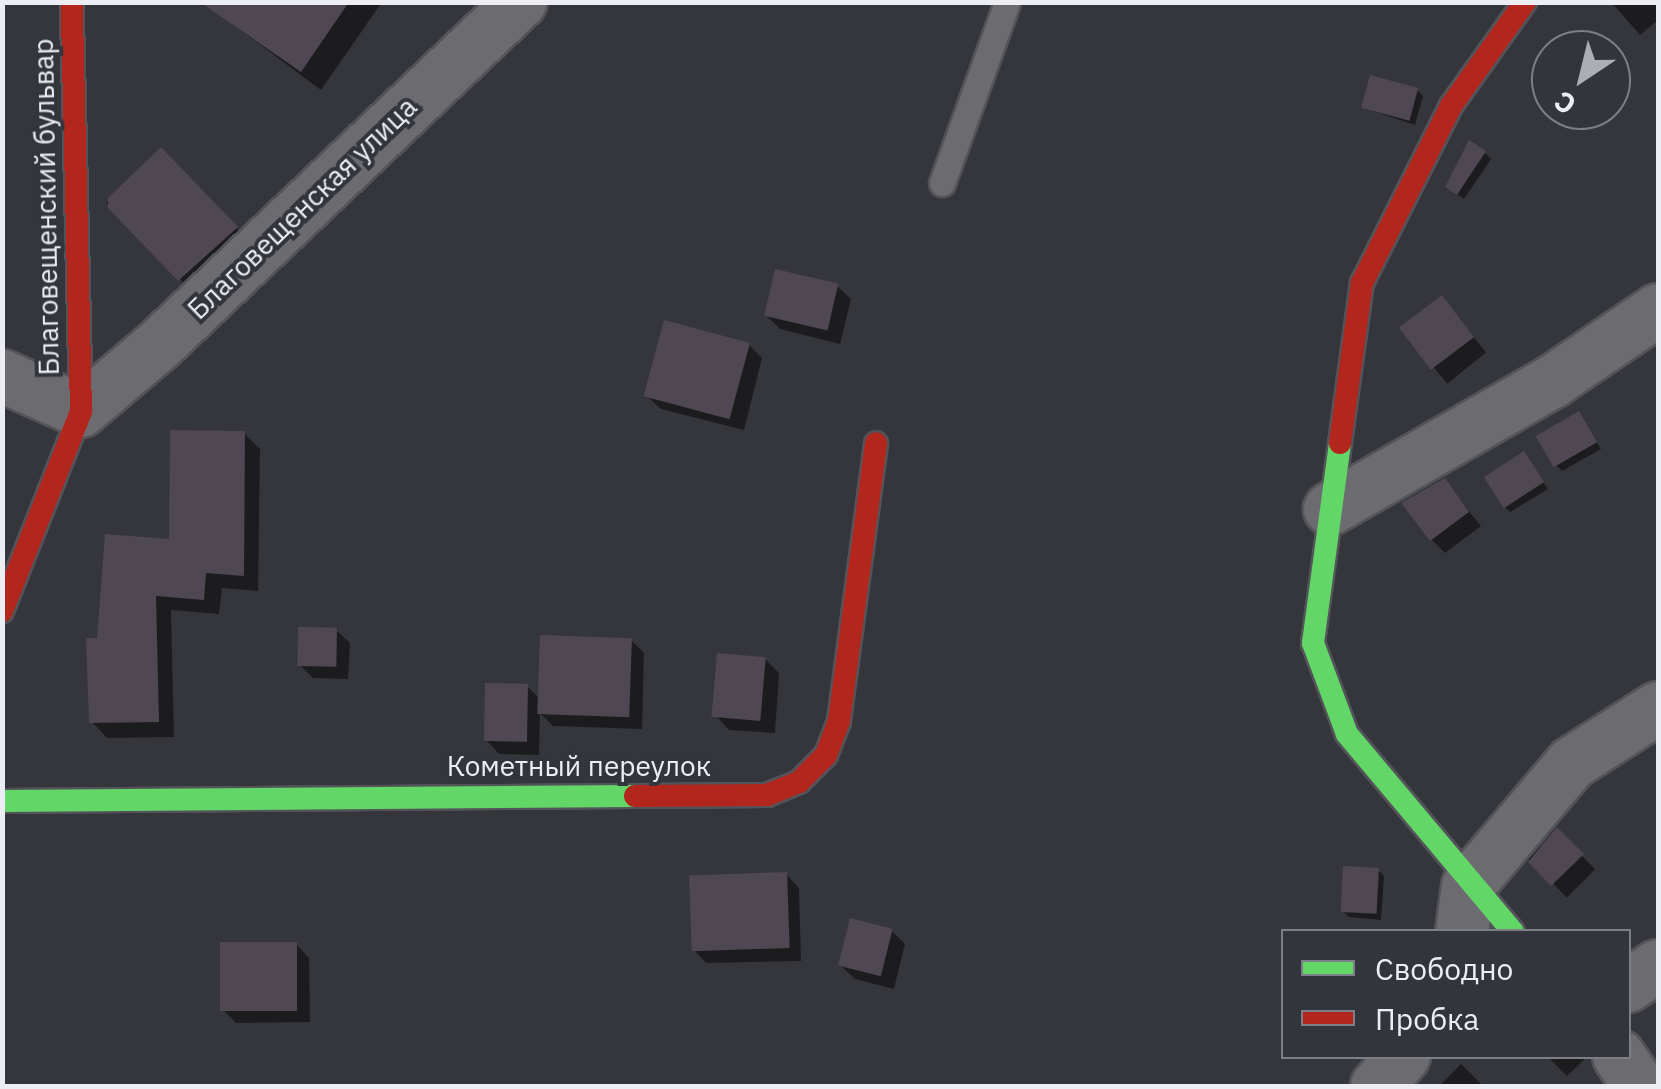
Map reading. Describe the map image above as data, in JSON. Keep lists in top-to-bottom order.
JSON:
{
  "streets": {
    "street": ["Благовещенский бульвар", "Благовещенская улица", "Кометный переулок"]
  },
  "crossings": [
    ["Благовещенский бульвар", "Благовещенская улица"]
  ],
  "legend": ["Свободно", "Пробка"],
  "north": "bottom left"
}
